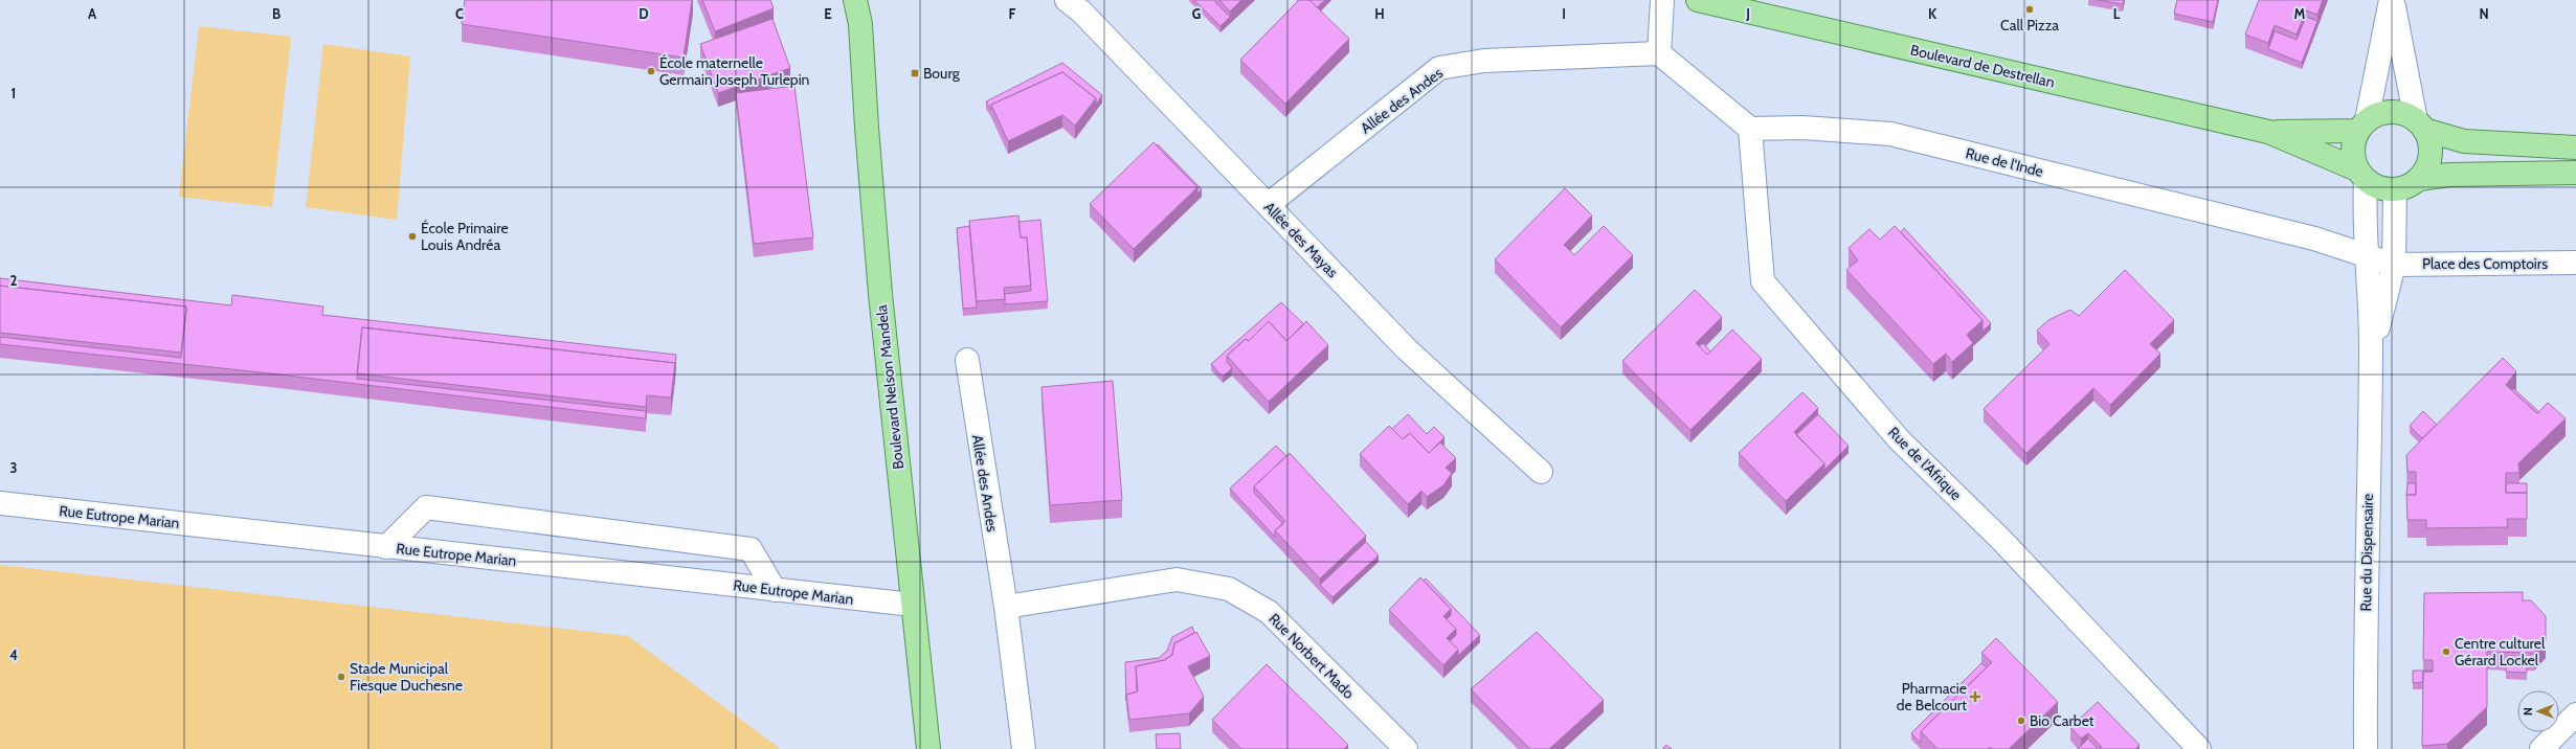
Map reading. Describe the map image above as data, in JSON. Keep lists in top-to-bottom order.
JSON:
{
  "streets": {
    "main road": ["Boulevard de Destrellan", "Boulevard Nelson Mandela"],
    "street": [
      "Allée des Andes",
      "Rue de l'Inde",
      "Allée des Mayas",
      "Place des Comptoirs",
      "Rue de l'Afrique",
      "Rue Eutrope Marian",
      "Rue du Dispensaire",
      "Rue Norbert Mado"
    ]
  },
  "crossings": [
    ["Boulevard de Destrellan", "Rue du Dispensaire"],
    ["Allée des Andes", "Allée des Mayas"],
    ["Allée des Andes", "Rue Norbert Mado"],
    ["Rue de l'Inde", "Place des Comptoirs"],
    ["Rue de l'Inde", "Rue de l'Afrique"],
    ["Rue de l'Inde", "Rue du Dispensaire"],
    ["Place des Comptoirs", "Rue du Dispensaire"],
    ["Boulevard Nelson Mandela", "Rue Eutrope Marian"]
  ],
  "places": {
    "other": [
      "Call Pizza",
      "École maternelle Germain Joseph Turlepin",
      "École Primaire Louis Andréa",
      "Centre culturel Gérard Lockel",
      "Stade Municipal Fiesque Duchesne",
      "Bio Carbet"
    ],
    "transit": ["Bourg"],
    "health": ["Pharmacie de Belcourt"]
  },
  "north": "left",
  "grid": {
    "columns": [
      "A",
      "B",
      "C",
      "D",
      "E",
      "F",
      "G",
      "H",
      "I",
      "J",
      "K",
      "L",
      "M",
      "N"
    ],
    "rows": [
      "1",
      "2",
      "3",
      "4"
    ]
  }
}
